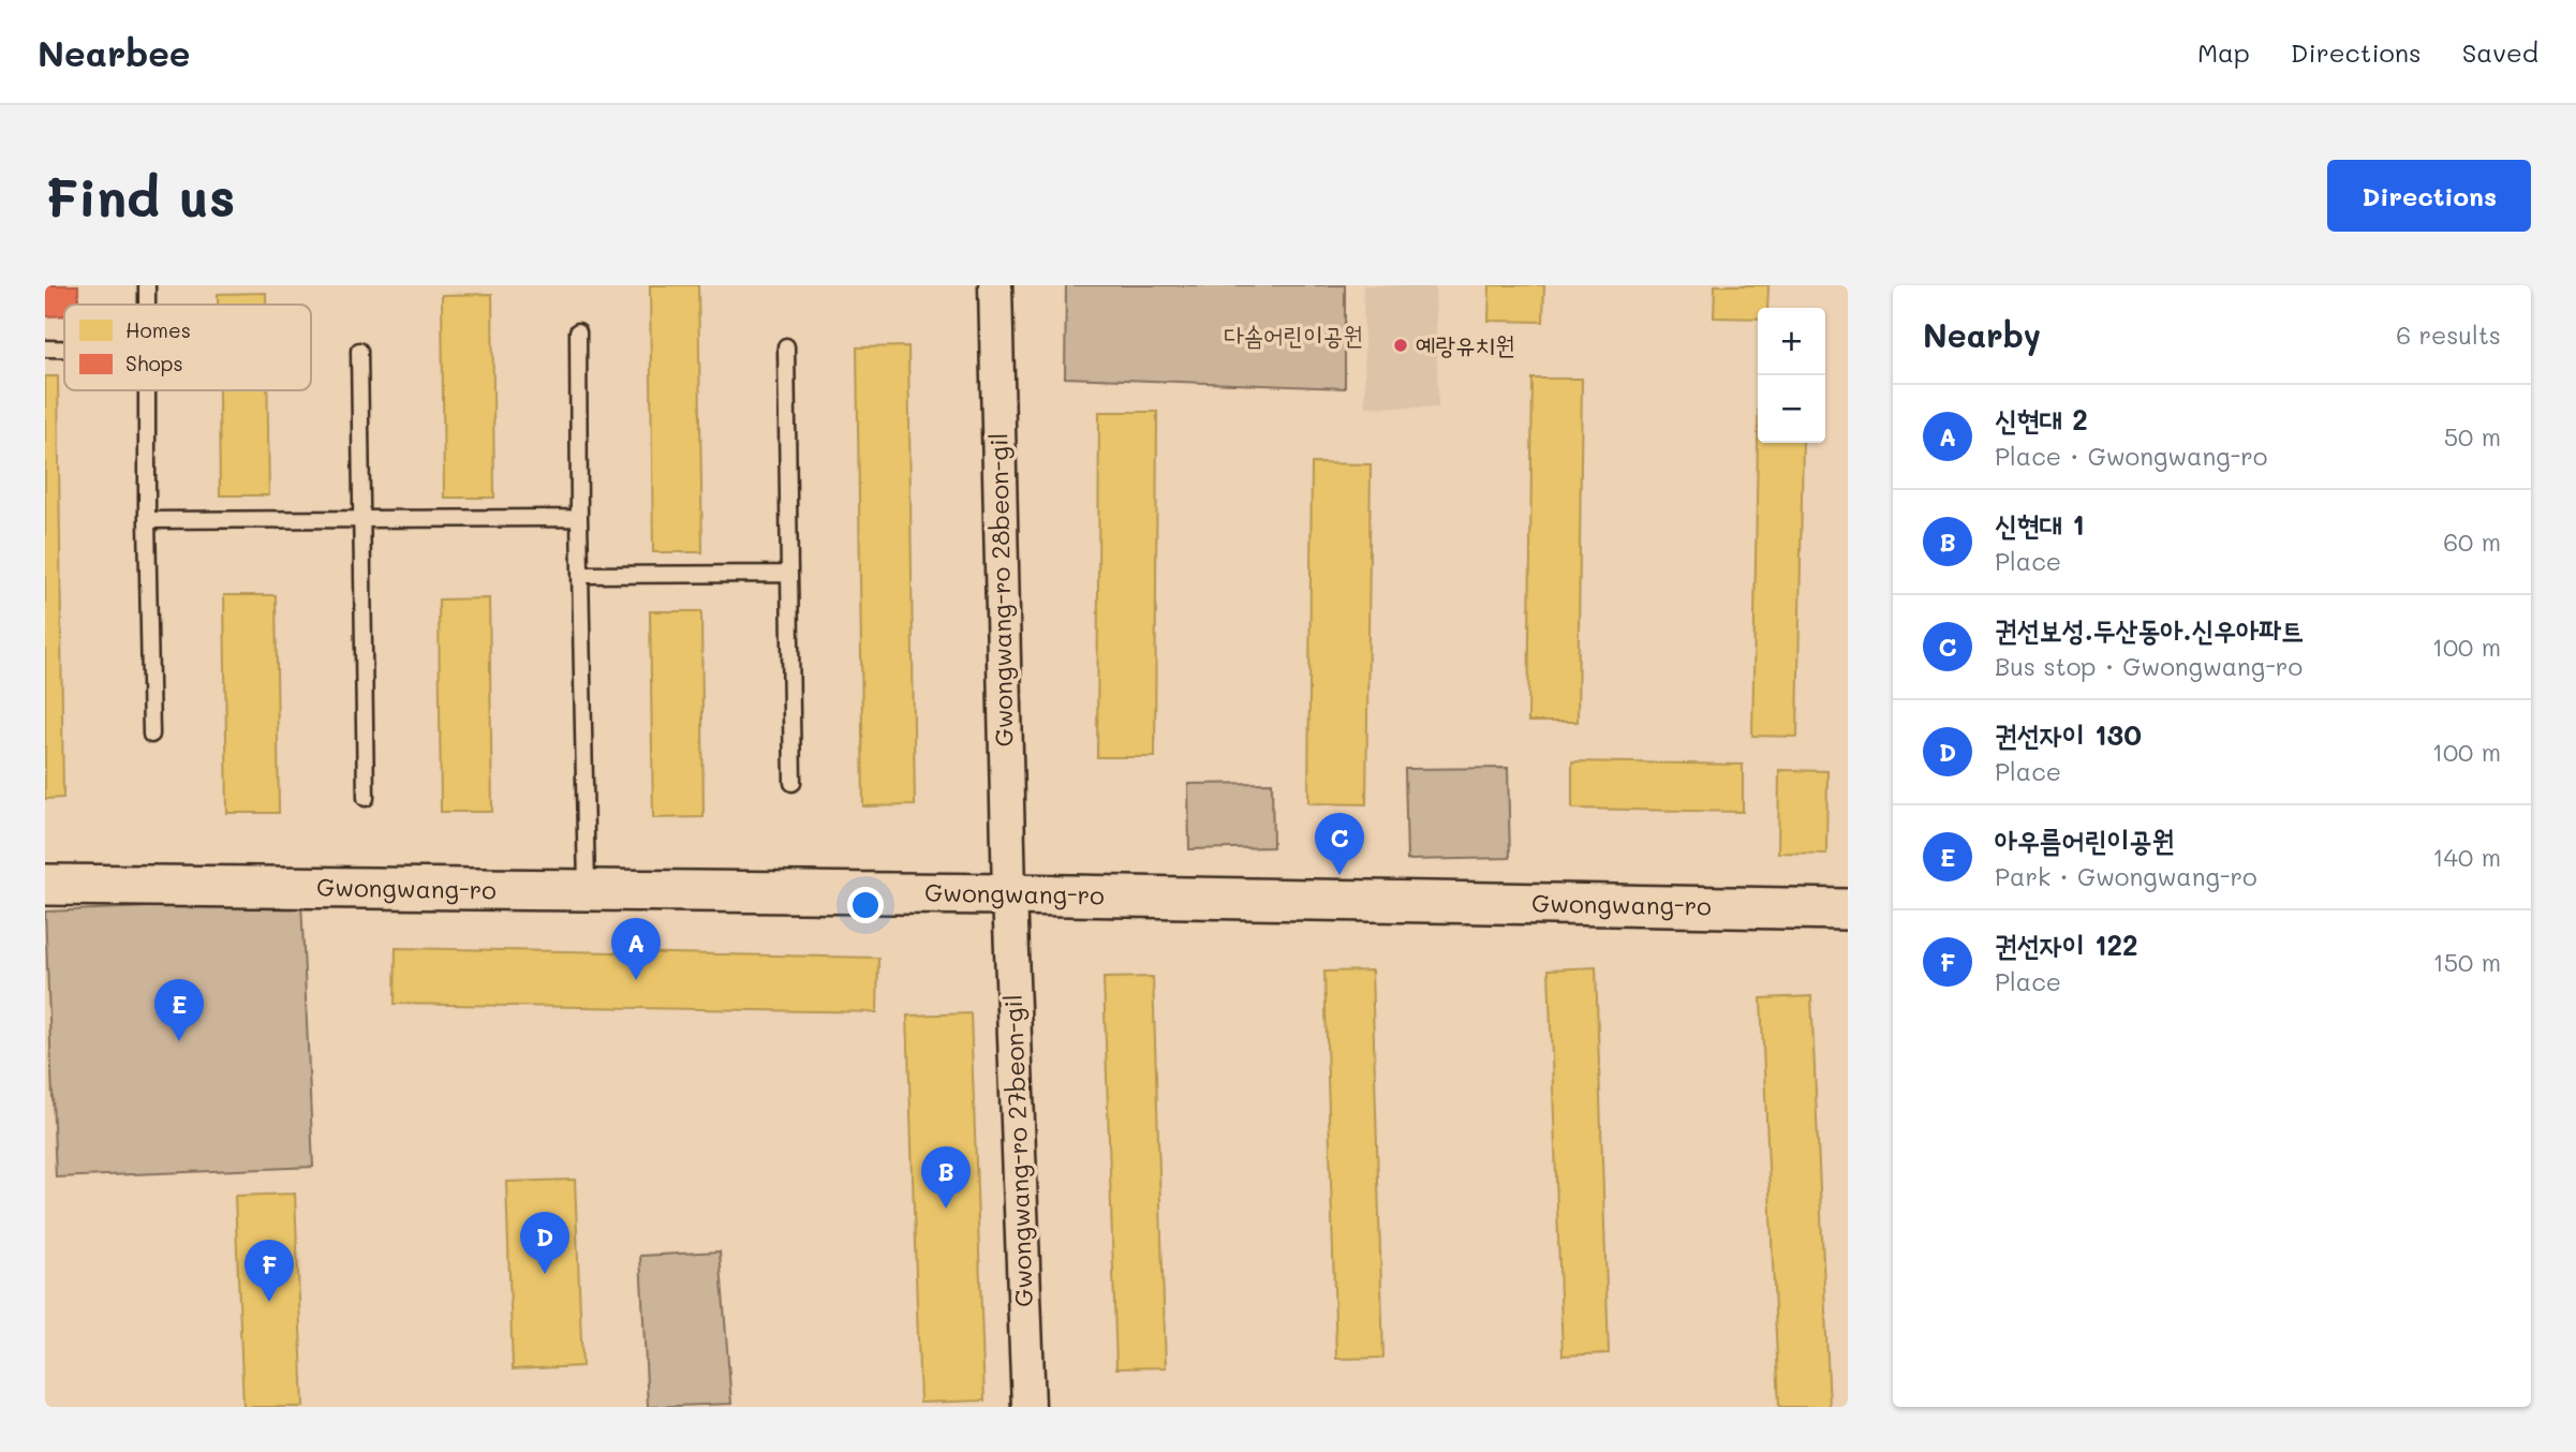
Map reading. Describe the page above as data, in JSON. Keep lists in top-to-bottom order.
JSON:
{
  "streets": {
    "street": ["Gwongwang-ro 28beon-gil", "Gwongwang-ro", "Gwongwang-ro 27beon-gil"]
  },
  "crossings": [
    ["Gwongwang-ro 28beon-gil", "Gwongwang-ro"],
    ["Gwongwang-ro 28beon-gil", "Gwongwang-ro 27beon-gil"],
    ["Gwongwang-ro", "Gwongwang-ro 27beon-gil"]
  ],
  "parks": ["다솜어린이공원"],
  "places": ["예랑유치원"],
  "legend": ["Homes", "Shops"],
  "page": {
    "header": "Nearbee",
    "nav": ["Map", "Directions", "Saved"],
    "buttons": "Directions",
    "title": "Find us",
    "heading": ["Nearby", "6 results"],
    "map_buttons": ["+", "−"],
    "list": [
      {
        "mark": "A",
        "name": "신현대 2",
        "note": "Place · Gwongwang-ro",
        "value": "50 m"
      },
      {
        "mark": "B",
        "name": "신현대 1",
        "note": "Place",
        "value": "60 m"
      },
      {
        "mark": "C",
        "name": "권선보성.두산동아.신우아파트",
        "note": "Bus stop · Gwongwang-ro",
        "value": "100 m"
      },
      {
        "mark": "D",
        "name": "권선자이 130",
        "note": "Place",
        "value": "100 m"
      },
      {
        "mark": "E",
        "name": "아우름어린이공원",
        "note": "Park · Gwongwang-ro",
        "value": "140 m"
      },
      {
        "mark": "F",
        "name": "권선자이 122",
        "note": "Place",
        "value": "150 m"
      }
    ],
    "pins": [
      "C",
      "A",
      "E",
      "B",
      "D",
      "F"
    ]
  }
}
